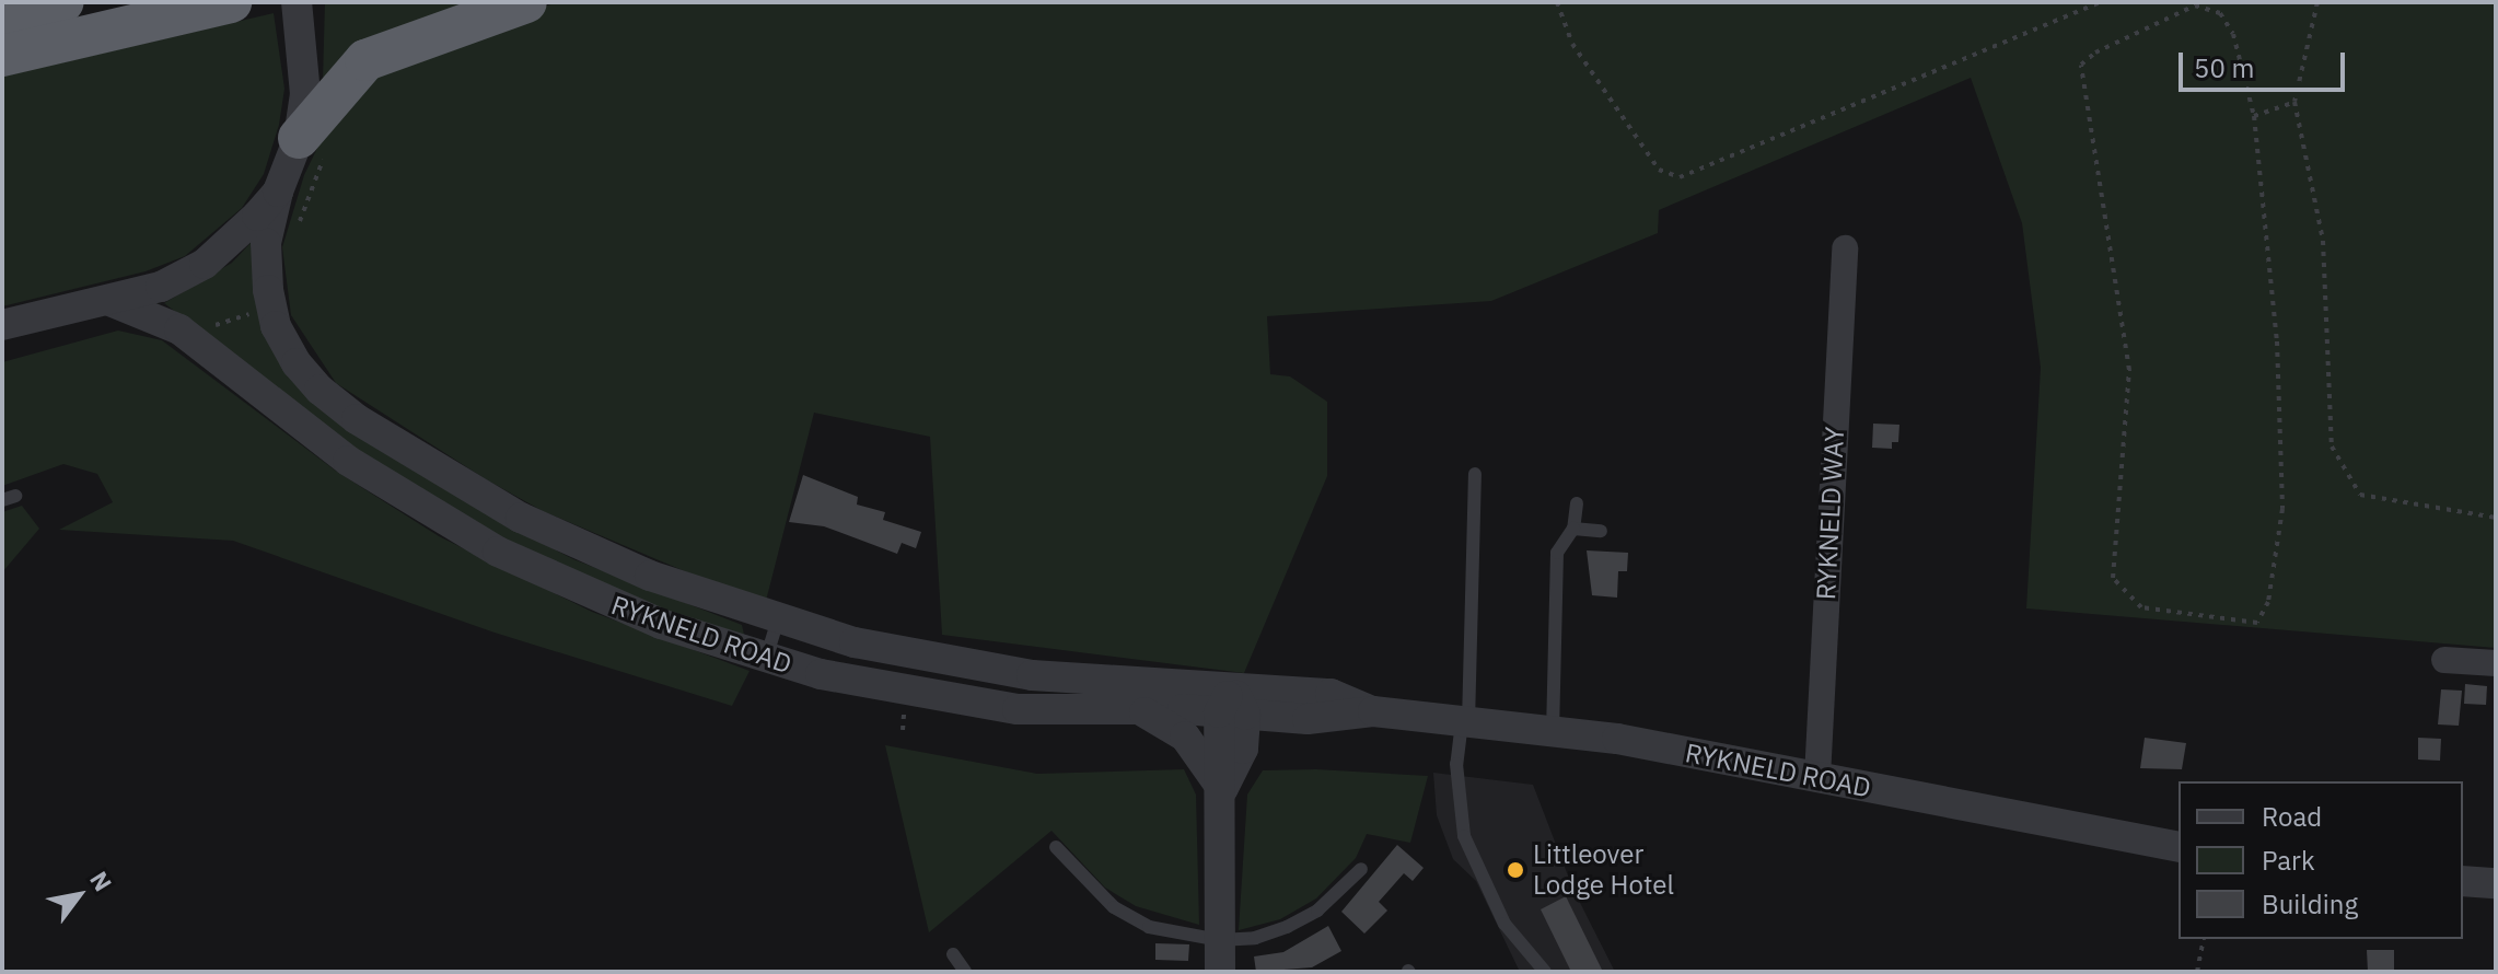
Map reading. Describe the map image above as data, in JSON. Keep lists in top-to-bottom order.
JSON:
{
  "streets": {
    "street": ["RYKNELD WAY", "RYKNELD ROAD"]
  },
  "crossings": [
    ["RYKNELD WAY", "RYKNELD ROAD"]
  ],
  "places": ["Littleover Lodge Hotel"],
  "legend": ["Road", "Park", "Building"],
  "scale_bar": "50 m",
  "north": "top right"
}
